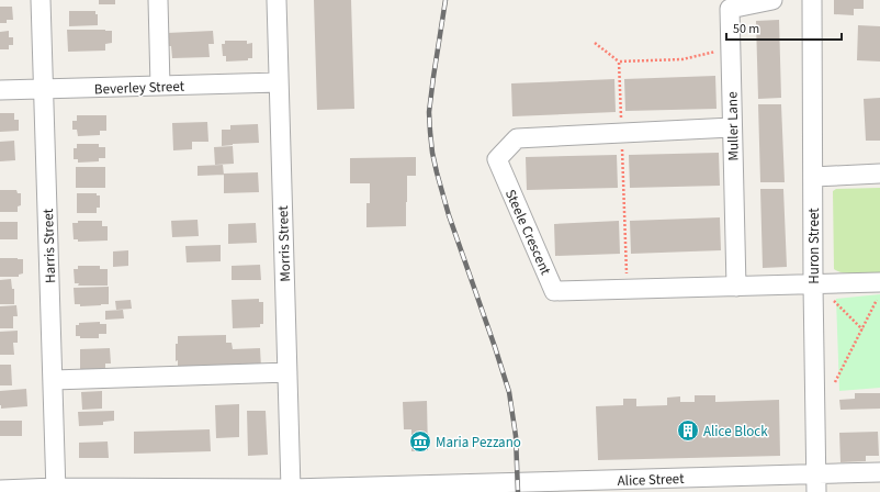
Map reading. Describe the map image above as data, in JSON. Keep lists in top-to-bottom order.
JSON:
{
  "streets": {
    "street": [
      "Beverley Street",
      "Muller Lane",
      "Steele Crescent",
      "Morris Street",
      "Harris Street",
      "Huron Street",
      "Alice Street"
    ]
  },
  "crossings": [
    ["Beverley Street", "Morris Street"],
    ["Beverley Street", "Harris Street"],
    ["Muller Lane", "Steele Crescent"],
    ["Steele Crescent", "Huron Street"],
    ["Morris Street", "Alice Street"],
    ["Harris Street", "Alice Street"],
    ["Huron Street", "Alice Street"]
  ],
  "places": {
    "building": ["Alice Block"],
    "museum": ["Maria Pezzano"]
  },
  "scale_bar": "50 m"
}
